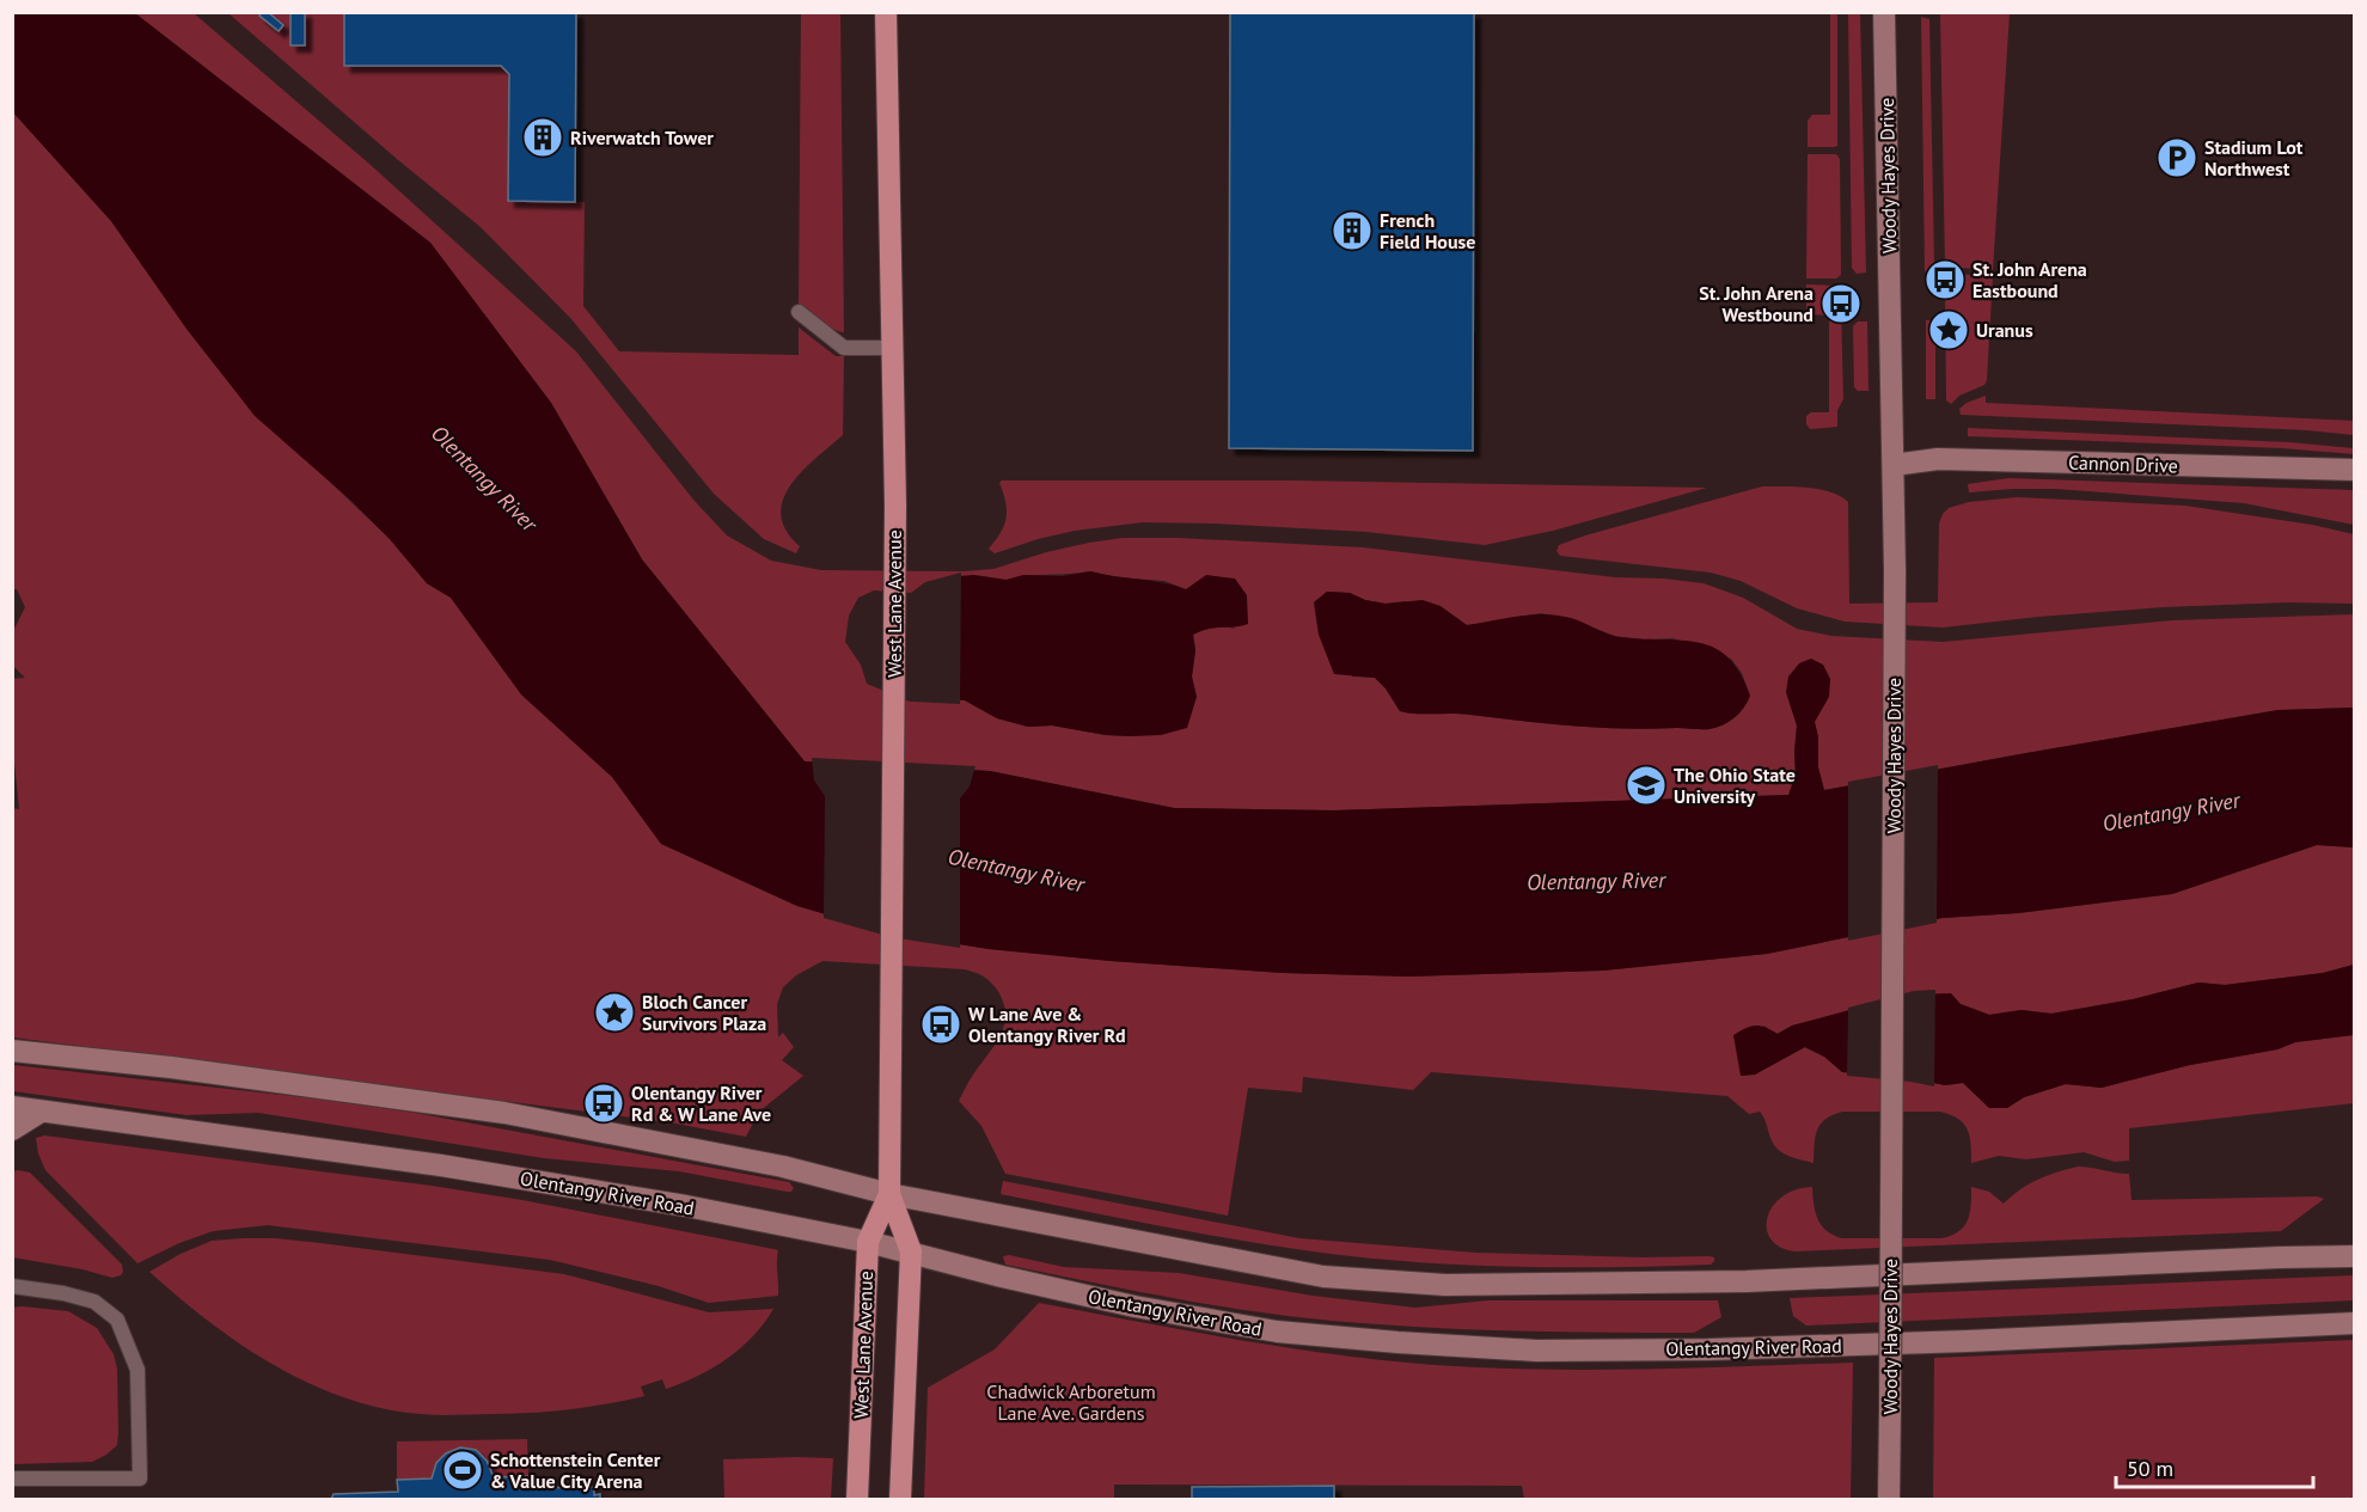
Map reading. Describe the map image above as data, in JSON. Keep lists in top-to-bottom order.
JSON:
{
  "streets": {
    "main road": [
      "Woody Hayes Drive",
      "Cannon Drive",
      "West Lane Avenue",
      "Olentangy River Road"
    ]
  },
  "crossings": [
    ["Woody Hayes Drive", "Cannon Drive"],
    ["West Lane Avenue", "Olentangy River Road"]
  ],
  "water": ["Olentangy River"],
  "parks": ["Chadwick Arboretum Lane Ave. Gardens"],
  "places": {
    "building": ["Riverwatch Tower", "French Field House"],
    "parking": ["Stadium Lot Northwest"],
    "bus stop": [
      "St. John Arena Eastbound",
      "St. John Arena Westbound",
      "W Lane Ave & Olentangy River Rd",
      "Olentangy River Rd & W Lane Ave"
    ],
    "place": ["Uranus", "Bloch Cancer Survivors Plaza"],
    "school or university": ["The Ohio State University"],
    "sports": ["Schottenstein Center & Value City Arena"]
  },
  "scale_bar": "50 m"
}
